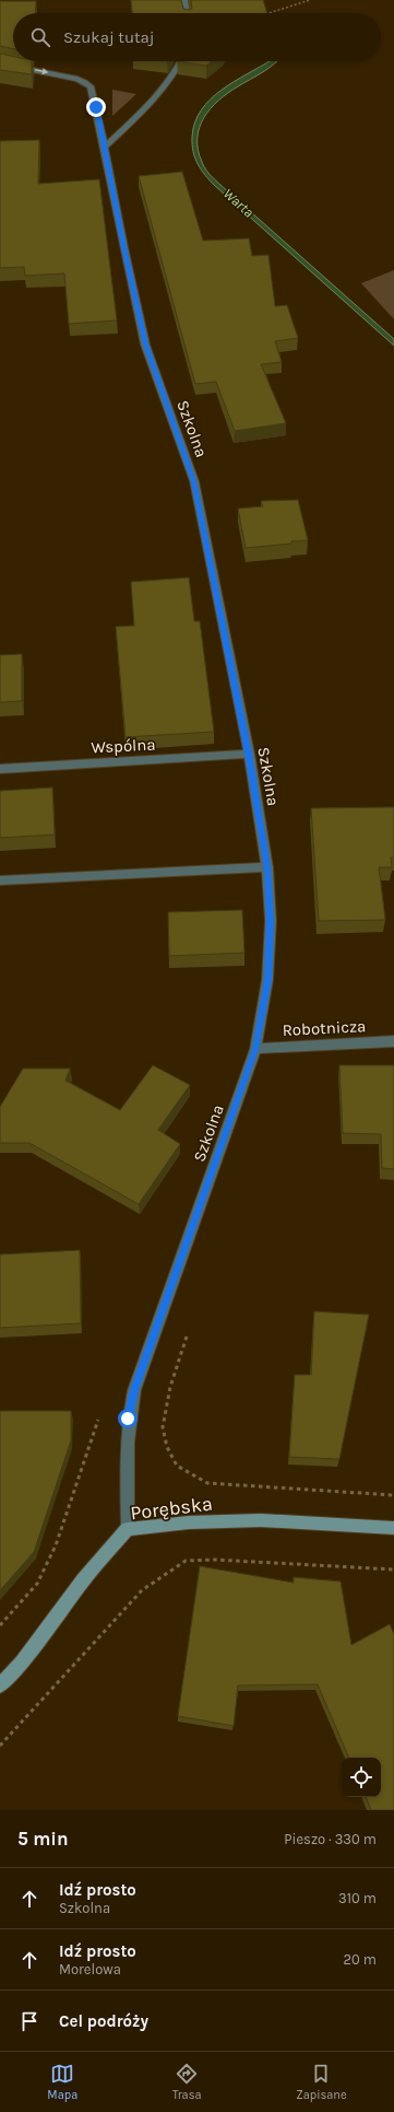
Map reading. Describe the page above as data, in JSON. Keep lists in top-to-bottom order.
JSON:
{
  "streets": {
    "street": [
      "Szkolna",
      "Wspólna",
      "Robotnicza",
      "Porębska"
    ]
  },
  "crossings": [
    ["Szkolna", "Wspólna"],
    ["Szkolna", "Robotnicza"],
    ["Szkolna", "Porębska"]
  ],
  "water": ["Warta"],
  "page": {
    "search": "Szukaj tutaj",
    "heading": ["5 min", "Pieszo · 330 m"],
    "list": [
      ["Idź prosto", "Szkolna", "310 m"],
      ["Idź prosto", "Morelowa", "20 m"],
      "Cel podróży"
    ],
    "nav": ["Mapa", "Trasa", "Zapisane"]
  }
}
